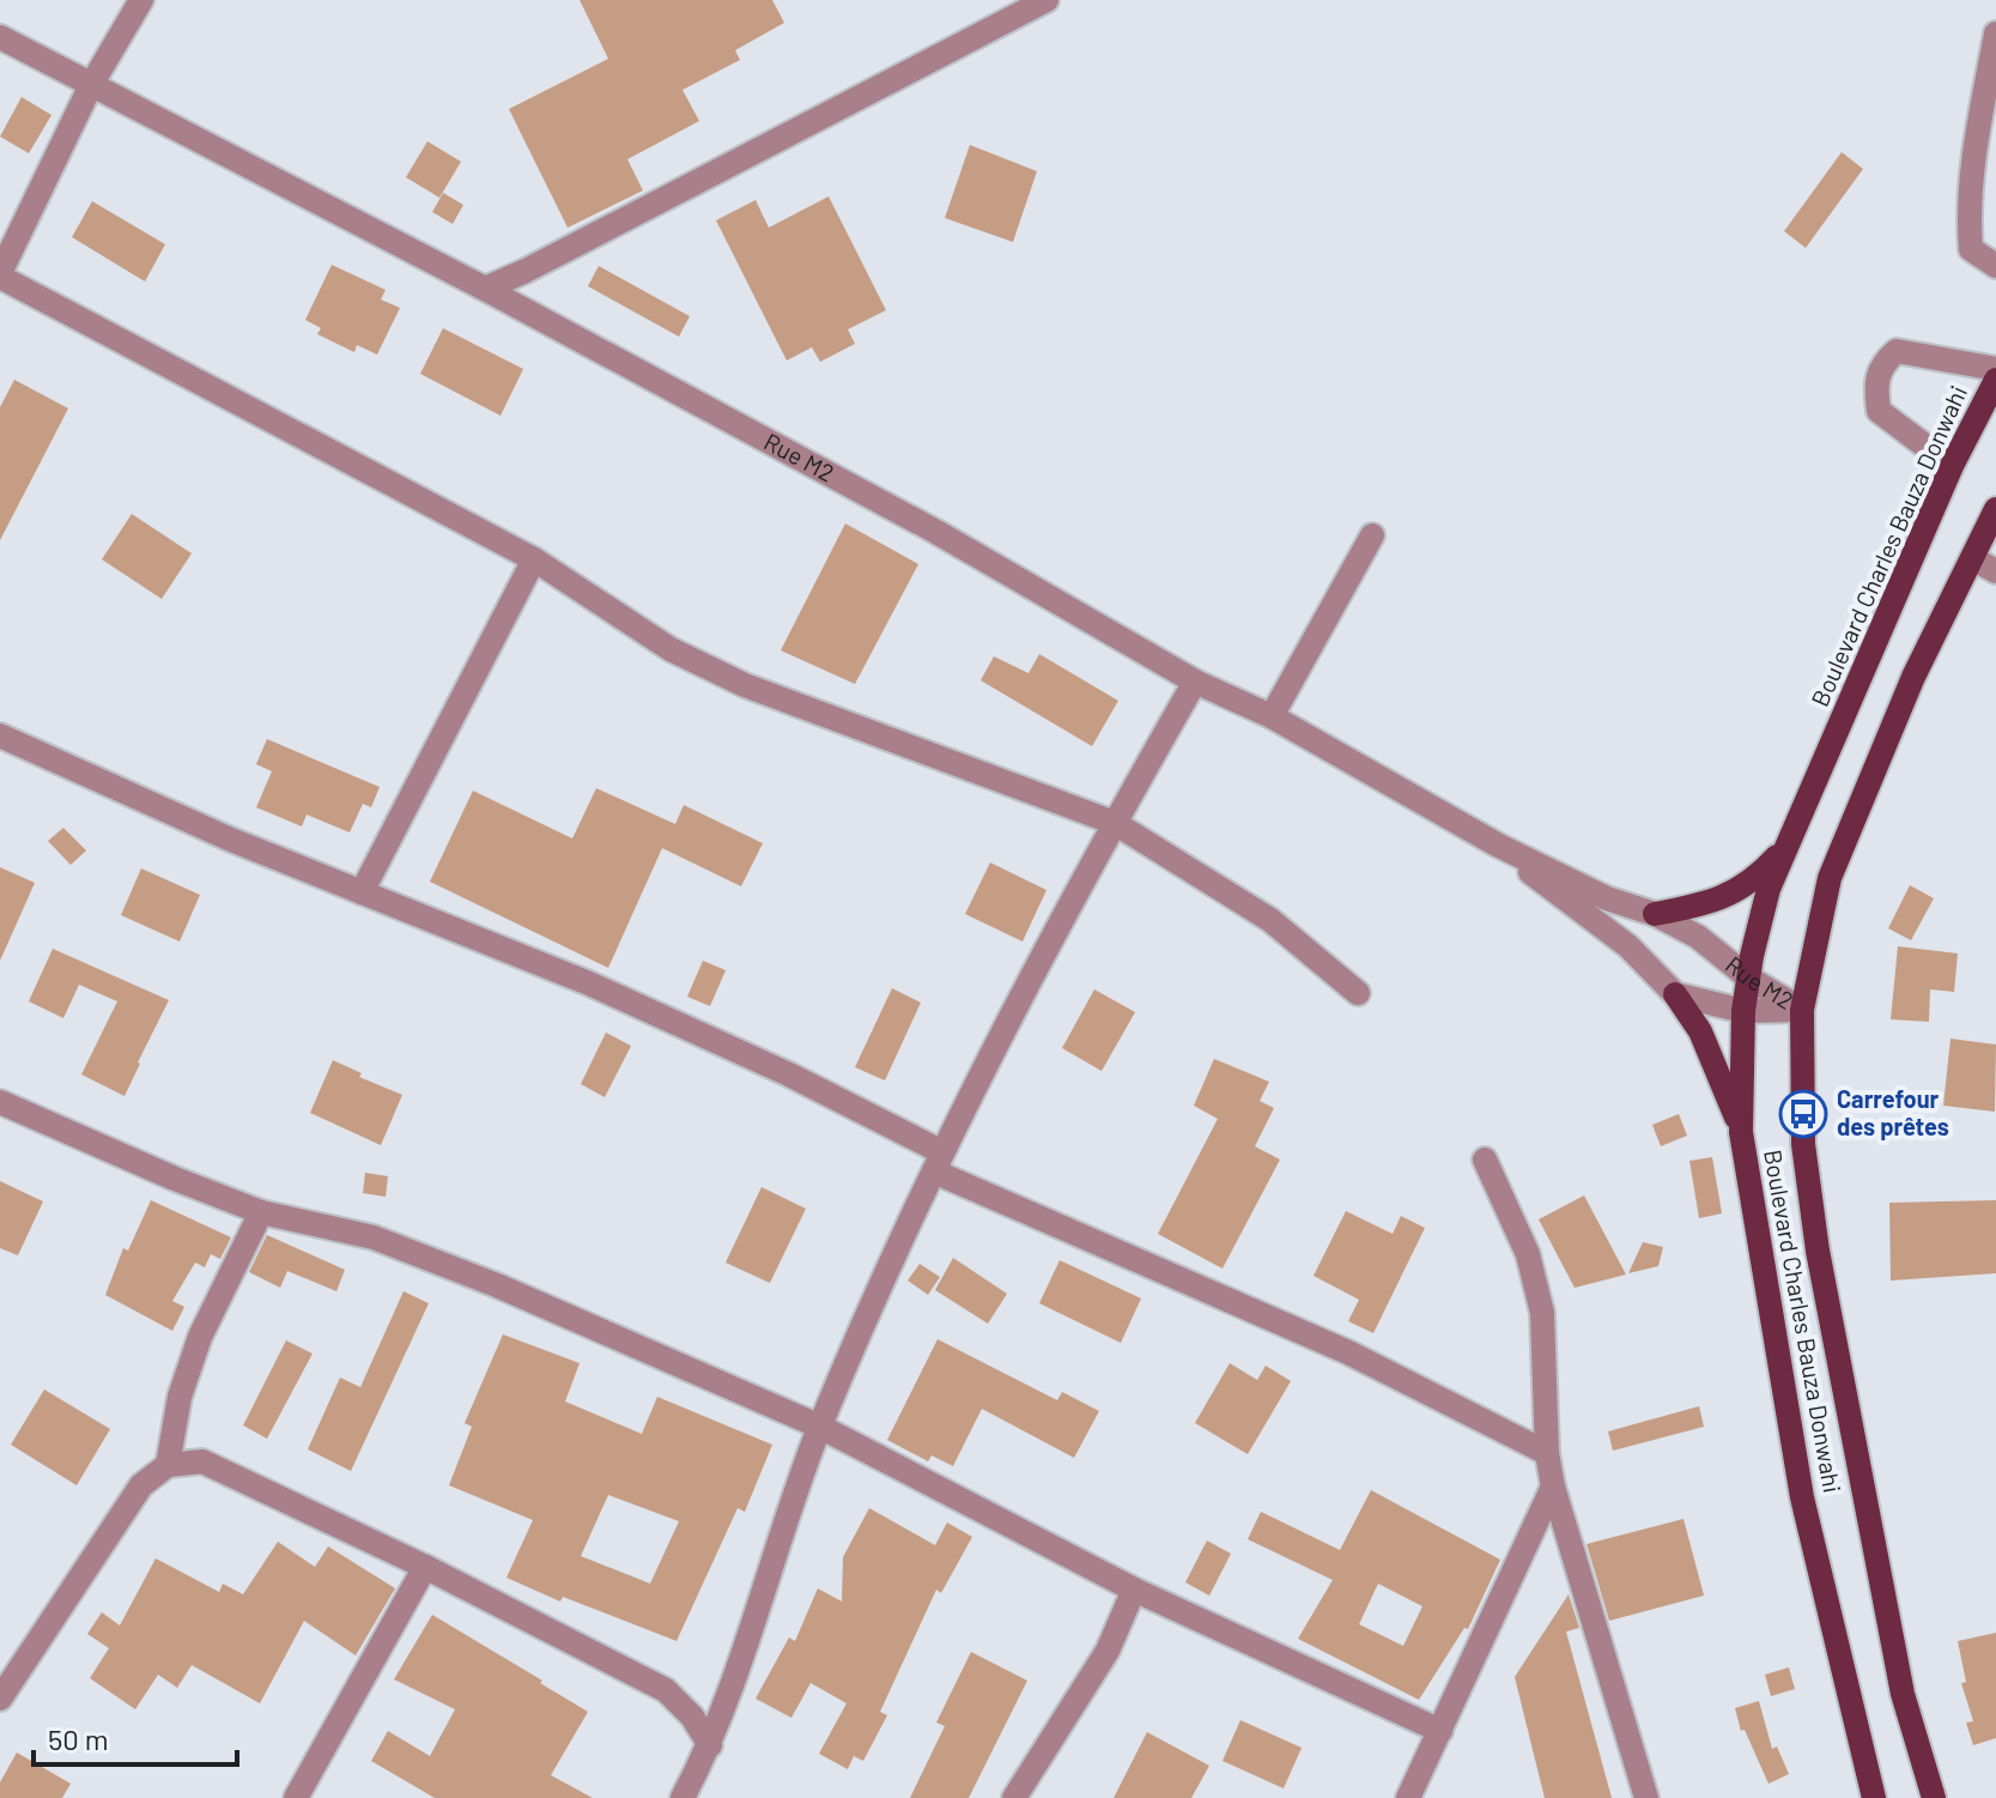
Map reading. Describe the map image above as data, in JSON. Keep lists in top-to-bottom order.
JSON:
{
  "streets": {
    "main road": ["Boulevard Charles Bauza Donwahi"],
    "street": ["Rue M2"]
  },
  "crossings": [
    ["Rue M2", "Boulevard Charles Bauza Donwahi"]
  ],
  "places": {
    "bus stop": ["Carrefour des prêtes"]
  },
  "scale_bar": "50 m"
}
